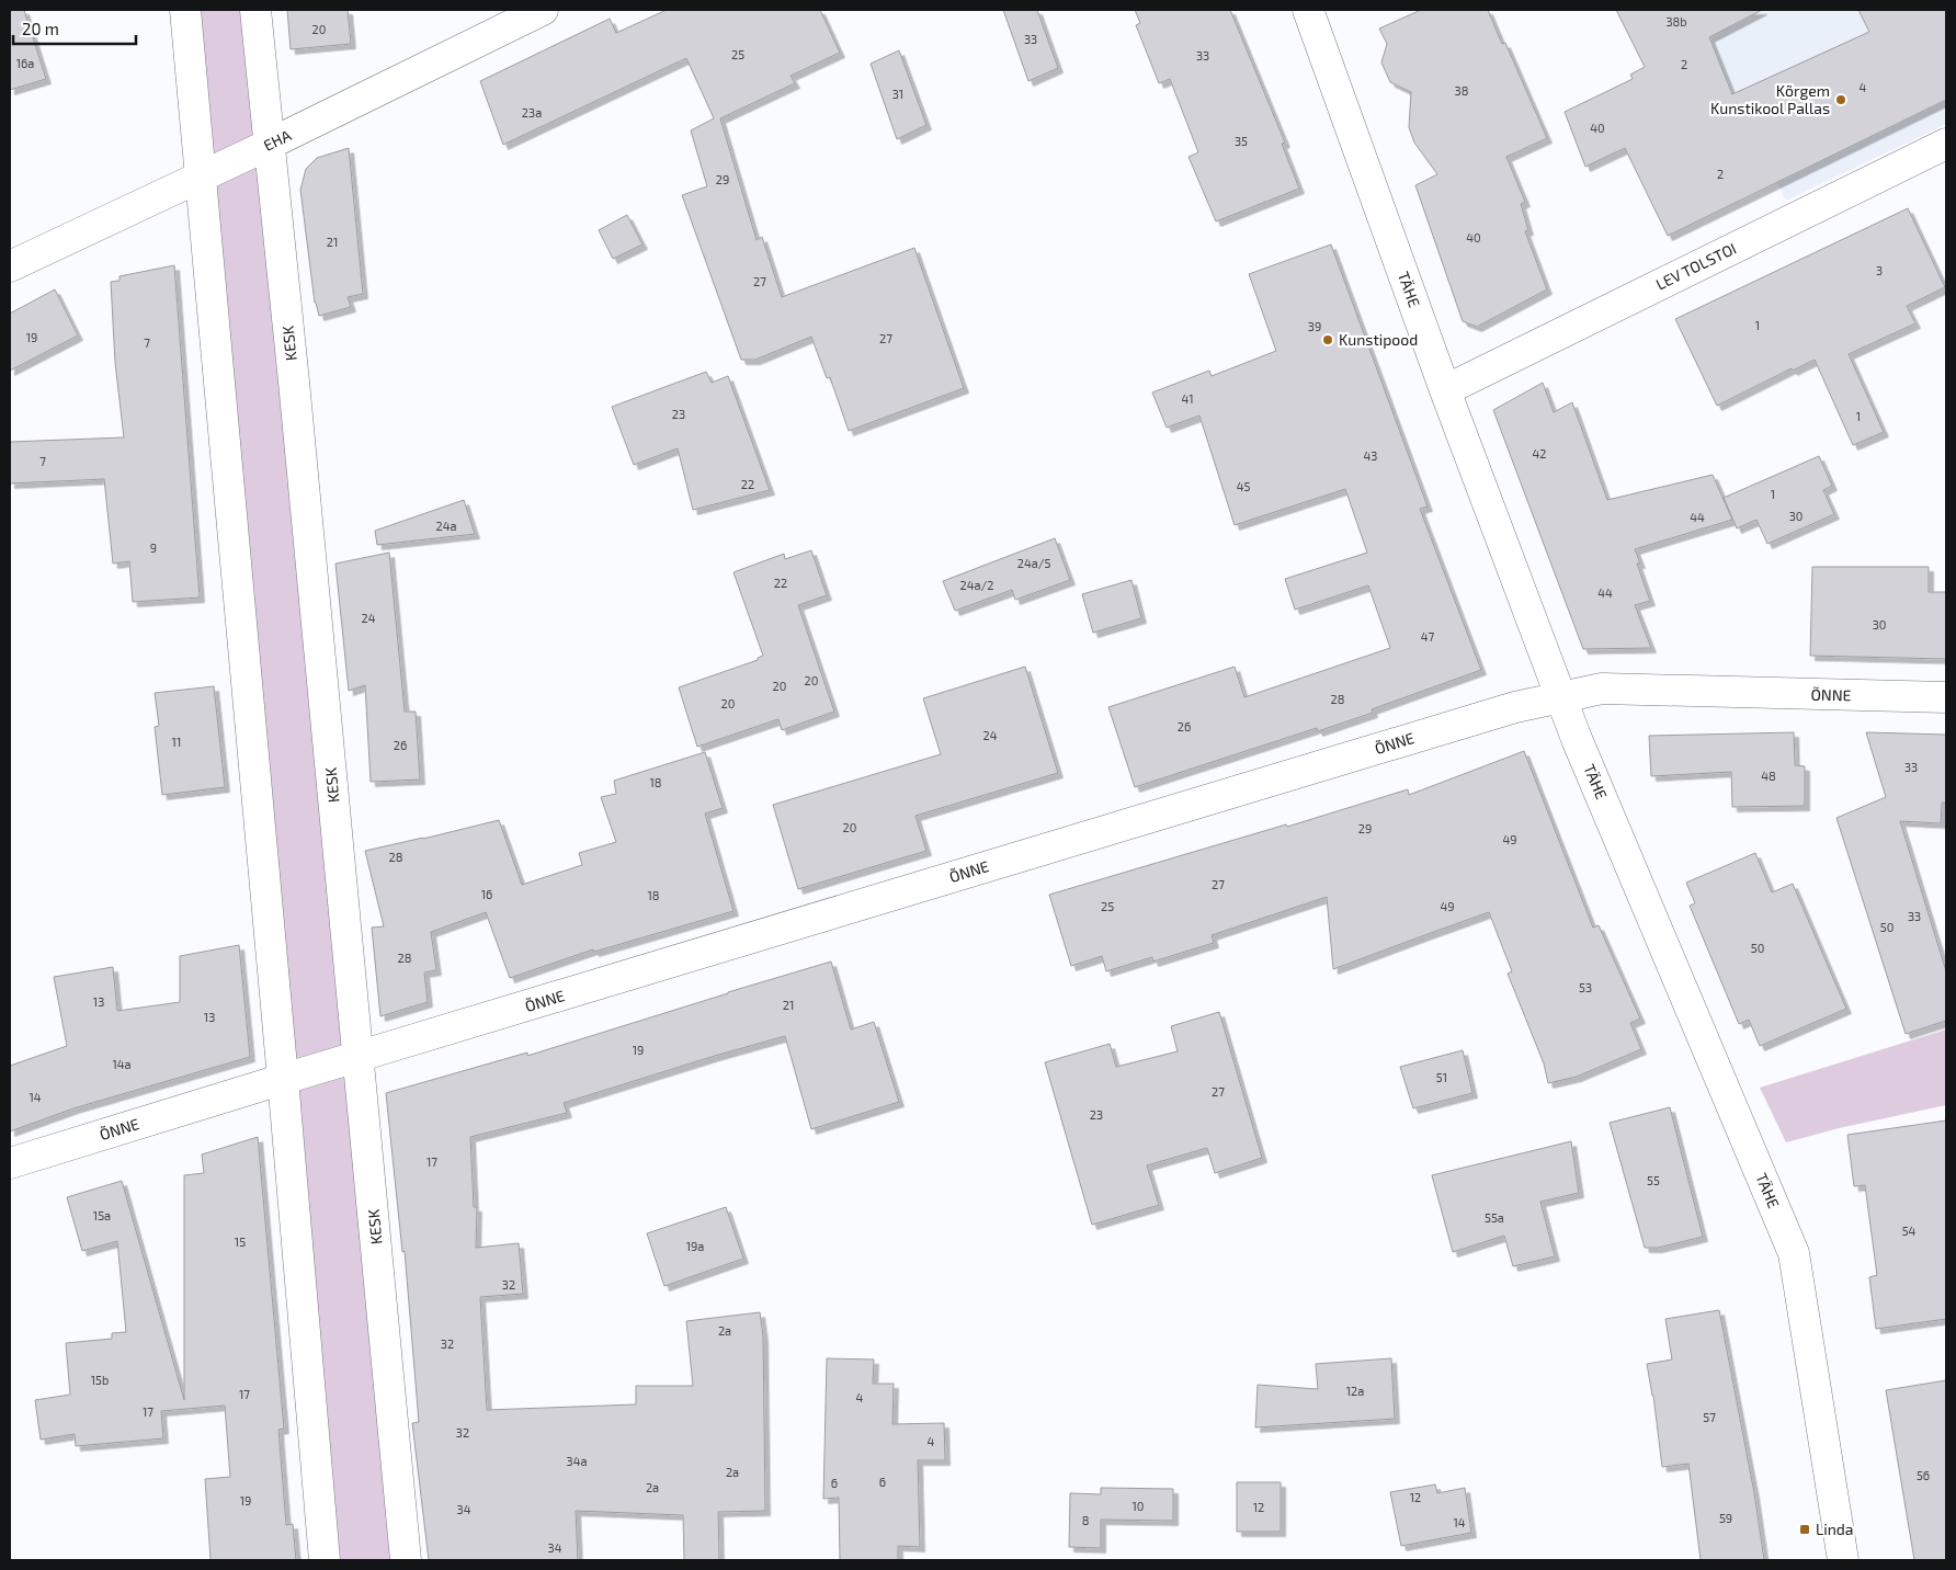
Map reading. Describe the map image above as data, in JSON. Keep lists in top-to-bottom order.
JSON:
{
  "streets": {
    "street": [
      "EHA",
      "LEV TOLSTOI",
      "TÄHE",
      "KESK",
      "ÕNNE"
    ]
  },
  "crossings": [
    ["EHA", "KESK"],
    ["LEV TOLSTOI", "TÄHE"],
    ["TÄHE", "ÕNNE"],
    ["KESK", "ÕNNE"]
  ],
  "places": {
    "other": ["Kõrgem Kunstikool Pallas", "Kunstipood"],
    "transit": ["Linda"]
  },
  "house_numbers": [
    "38b",
    "20",
    "33",
    "25",
    "33",
    "16a",
    "2",
    "4",
    "38",
    "31",
    "23a",
    "40",
    "35",
    "2",
    "29",
    "40",
    "21",
    "3",
    "27",
    "1",
    "39",
    "19",
    "27",
    "7",
    "41",
    "23",
    "1",
    "42",
    "43",
    "7",
    "22",
    "45",
    "1",
    "30",
    "44",
    "24a",
    "9",
    "24a/5",
    "22",
    "24a/2",
    "44",
    "24",
    "30",
    "47",
    "20",
    "20",
    "28",
    "20",
    "26",
    "24",
    "11",
    "26",
    "33",
    "48",
    "18",
    "20",
    "29",
    "49",
    "28",
    "27",
    "16",
    "18",
    "25",
    "49",
    "33",
    "50",
    "50",
    "28",
    "53",
    "13",
    "21",
    "13",
    "19",
    "14a",
    "51",
    "27",
    "14",
    "23",
    "17",
    "55",
    "15a",
    "55a",
    "54",
    "15",
    "19a",
    "32",
    "2a",
    "32",
    "15b",
    "12a",
    "17",
    "4",
    "17",
    "57",
    "32",
    "4",
    "34a",
    "2a",
    "56",
    "6",
    "6",
    "2a",
    "12",
    "19",
    "10",
    "12",
    "34",
    "59",
    "8",
    "14",
    "34"
  ],
  "scale_bar": "20 m"
}
